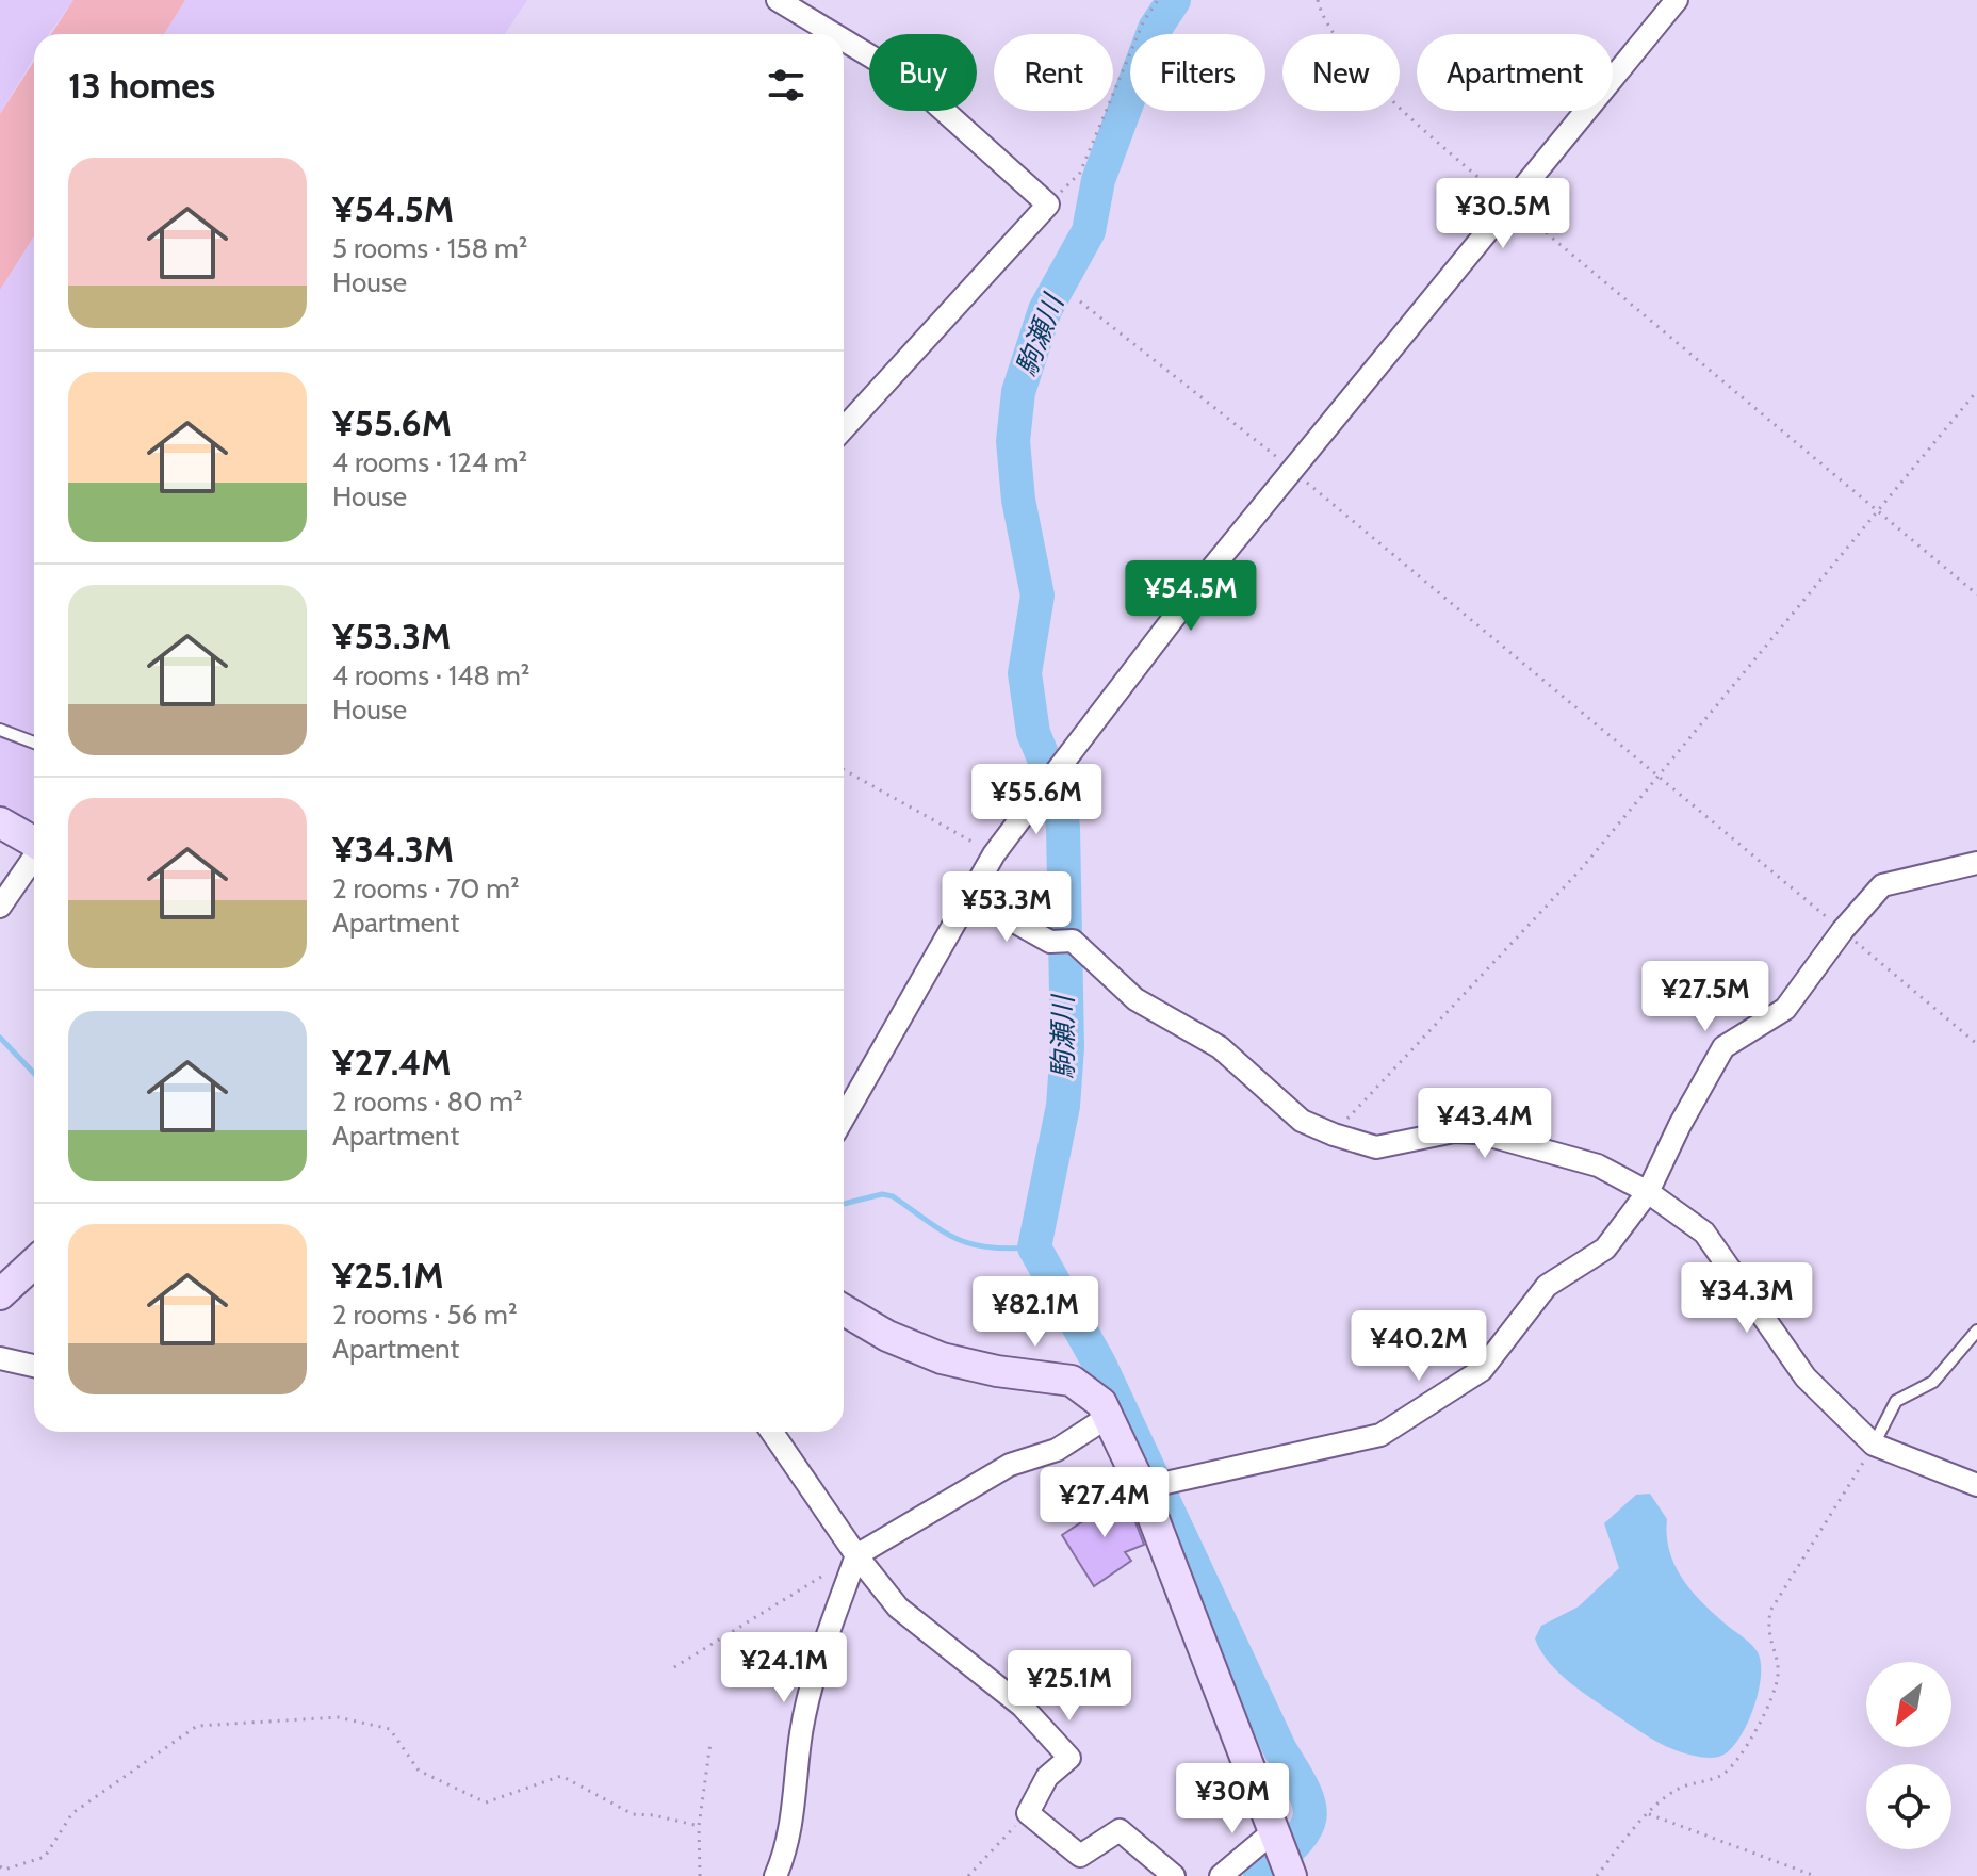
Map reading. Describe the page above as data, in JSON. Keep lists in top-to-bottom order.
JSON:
{
  "water": ["駒瀬川"],
  "north": "bottom left",
  "page": {
    "chip": [
      "Buy",
      "Rent",
      "Filters",
      "New",
      "Apartment"
    ],
    "heading": "13 homes",
    "list": [
      {
        "name": "¥54.5M",
        "note": "5 rooms · 158 m² · House"
      },
      {
        "name": "¥55.6M",
        "note": "4 rooms · 124 m² · House"
      },
      {
        "name": "¥53.3M",
        "note": "4 rooms · 148 m² · House"
      },
      {
        "name": "¥34.3M",
        "note": "2 rooms · 70 m² · Apartment"
      },
      {
        "name": "¥27.4M",
        "note": "2 rooms · 80 m² · Apartment"
      },
      {
        "name": "¥25.1M",
        "note": "2 rooms · 56 m² · Apartment"
      }
    ],
    "price": [
      "¥30.5M",
      "¥54.5M",
      "¥55.6M",
      "¥53.3M",
      "¥27.5M",
      "¥43.4M",
      "¥34.3M",
      "¥82.1M",
      "¥40.2M",
      "¥27.4M",
      "¥24.1M",
      "¥25.1M",
      "¥30M"
    ]
  }
}
